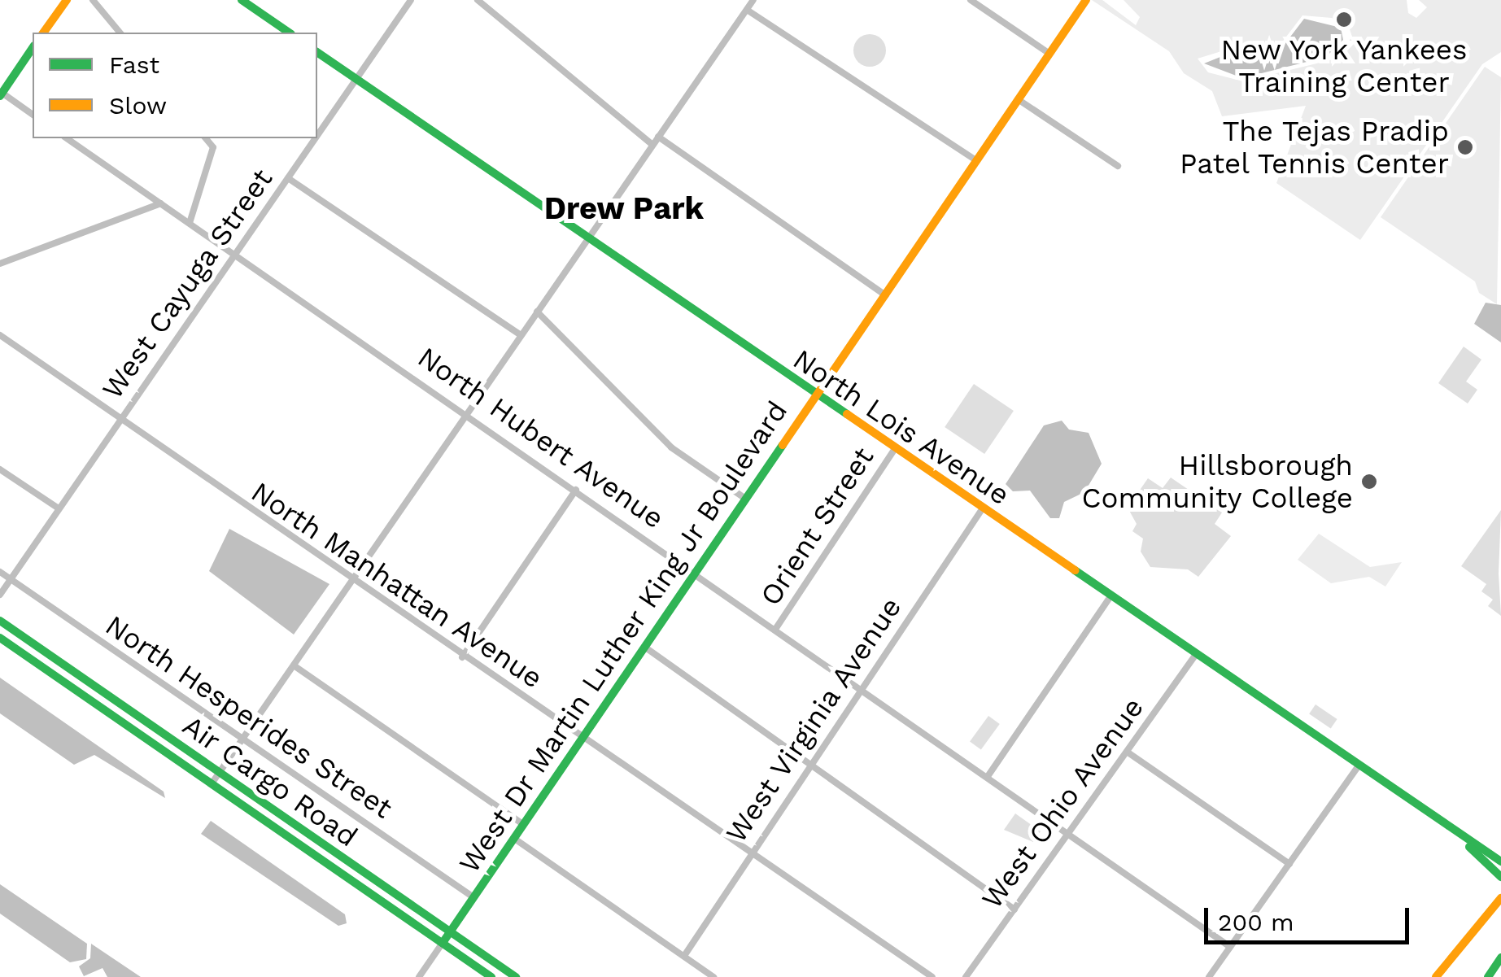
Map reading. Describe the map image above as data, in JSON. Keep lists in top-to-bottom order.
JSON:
{
  "streets": {
    "street": [
      "West Cayuga Street",
      "North Lois Avenue",
      "North Hubert Avenue",
      "Orient Street",
      "North Manhattan Avenue",
      "West Dr Martin Luther King Jr Boulevard",
      "North Hesperides Street",
      "West Virginia Avenue",
      "Air Cargo Road",
      "West Ohio Avenue"
    ]
  },
  "crossings": [
    ["West Cayuga Street", "North Lois Avenue"],
    ["West Cayuga Street", "North Hubert Avenue"],
    ["West Cayuga Street", "North Manhattan Avenue"],
    ["West Cayuga Street", "North Hesperides Street"],
    ["North Lois Avenue", "Orient Street"],
    ["North Lois Avenue", "West Dr Martin Luther King Jr Boulevard"],
    ["North Lois Avenue", "West Virginia Avenue"],
    ["North Lois Avenue", "West Ohio Avenue"],
    ["North Hubert Avenue", "Orient Street"],
    ["North Hubert Avenue", "West Dr Martin Luther King Jr Boulevard"],
    ["North Hubert Avenue", "West Virginia Avenue"],
    ["North Hubert Avenue", "West Ohio Avenue"],
    ["North Manhattan Avenue", "West Dr Martin Luther King Jr Boulevard"],
    ["North Manhattan Avenue", "West Virginia Avenue"],
    ["West Dr Martin Luther King Jr Boulevard", "North Hesperides Street"],
    ["West Dr Martin Luther King Jr Boulevard", "Air Cargo Road"]
  ],
  "districts": ["Drew Park"],
  "places": ["New York Yankees Training Center", "The Tejas Pradip Patel Tennis Center", "Hillsborough Community College"],
  "legend": ["Fast", "Slow"],
  "scale_bar": "200 m"
}
